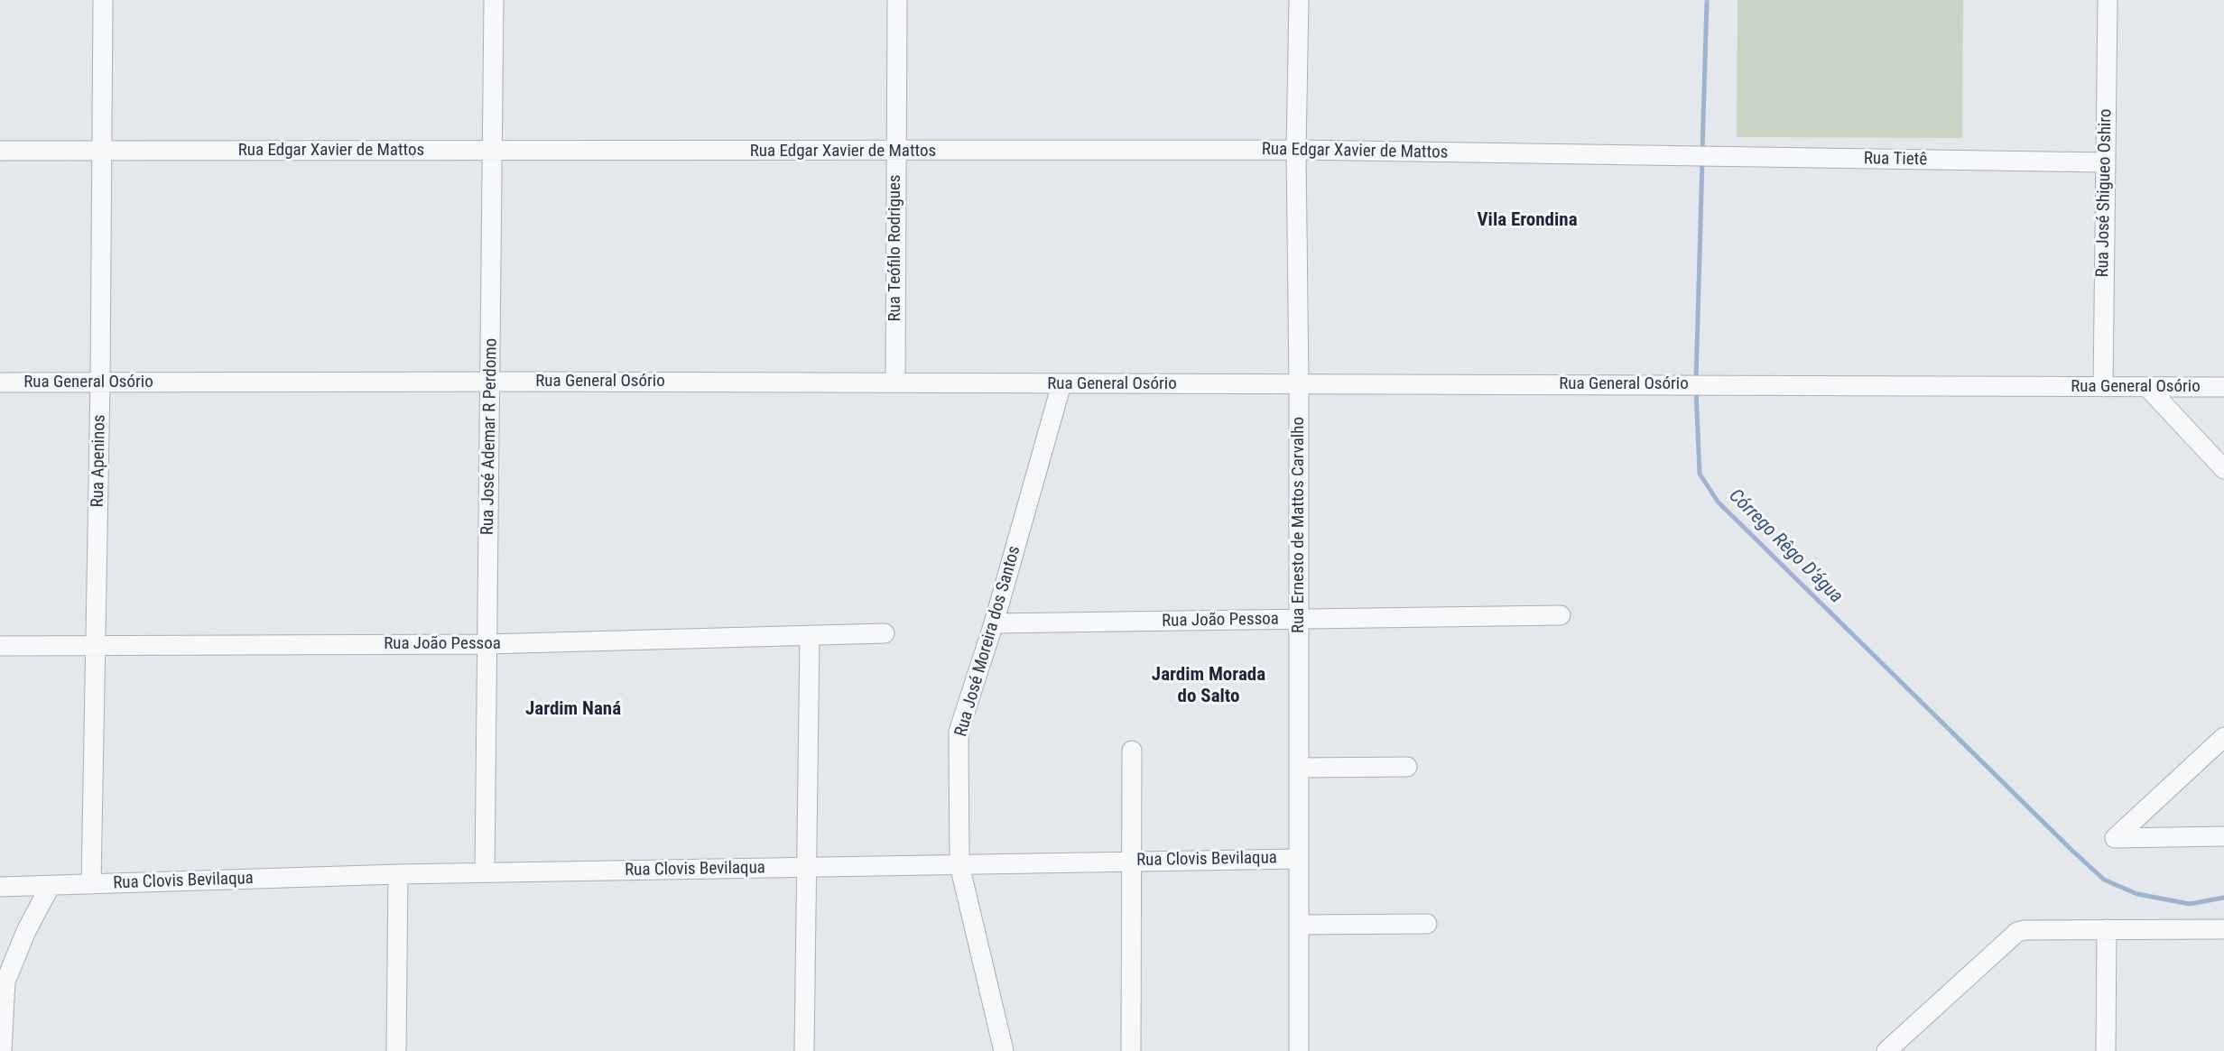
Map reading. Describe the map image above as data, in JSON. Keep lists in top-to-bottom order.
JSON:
{
  "streets": {
    "street": [
      "Rua Edgar Xavier de Mattos",
      "Rua Tietê",
      "Rua José Shigueo Oshiro",
      "Rua Teófilo Rodrigues",
      "Rua General Osório",
      "Rua José Ademar R Perdomo",
      "Rua Apeninos",
      "Rua Ernesto de Mattos Carvalho",
      "Rua João Pessoa",
      "Rua José Moreira dos Santos",
      "Rua Clovis Bevilaqua"
    ]
  },
  "crossings": [
    ["Rua Edgar Xavier de Mattos", "Rua Tietê"],
    ["Rua Edgar Xavier de Mattos", "Rua Teófilo Rodrigues"],
    ["Rua Edgar Xavier de Mattos", "Rua José Ademar R Perdomo"],
    ["Rua Edgar Xavier de Mattos", "Rua Apeninos"],
    ["Rua Edgar Xavier de Mattos", "Rua Ernesto de Mattos Carvalho"],
    ["Rua Tietê", "Rua José Shigueo Oshiro"],
    ["Rua José Shigueo Oshiro", "Rua General Osório"],
    ["Rua Teófilo Rodrigues", "Rua General Osório"],
    ["Rua General Osório", "Rua José Ademar R Perdomo"],
    ["Rua General Osório", "Rua Apeninos"],
    ["Rua General Osório", "Rua Ernesto de Mattos Carvalho"],
    ["Rua General Osório", "Rua José Moreira dos Santos"],
    ["Rua José Ademar R Perdomo", "Rua João Pessoa"],
    ["Rua José Ademar R Perdomo", "Rua Clovis Bevilaqua"],
    ["Rua Apeninos", "Rua João Pessoa"],
    ["Rua Apeninos", "Rua Clovis Bevilaqua"],
    ["Rua Ernesto de Mattos Carvalho", "Rua João Pessoa"],
    ["Rua Ernesto de Mattos Carvalho", "Rua Clovis Bevilaqua"],
    ["Rua João Pessoa", "Rua José Moreira dos Santos"],
    ["Rua José Moreira dos Santos", "Rua Clovis Bevilaqua"]
  ],
  "districts": ["Vila Erondina", "Jardim Morada do Salto", "Jardim Naná"],
  "water": ["Córrego Rêgo D'água"]
}
